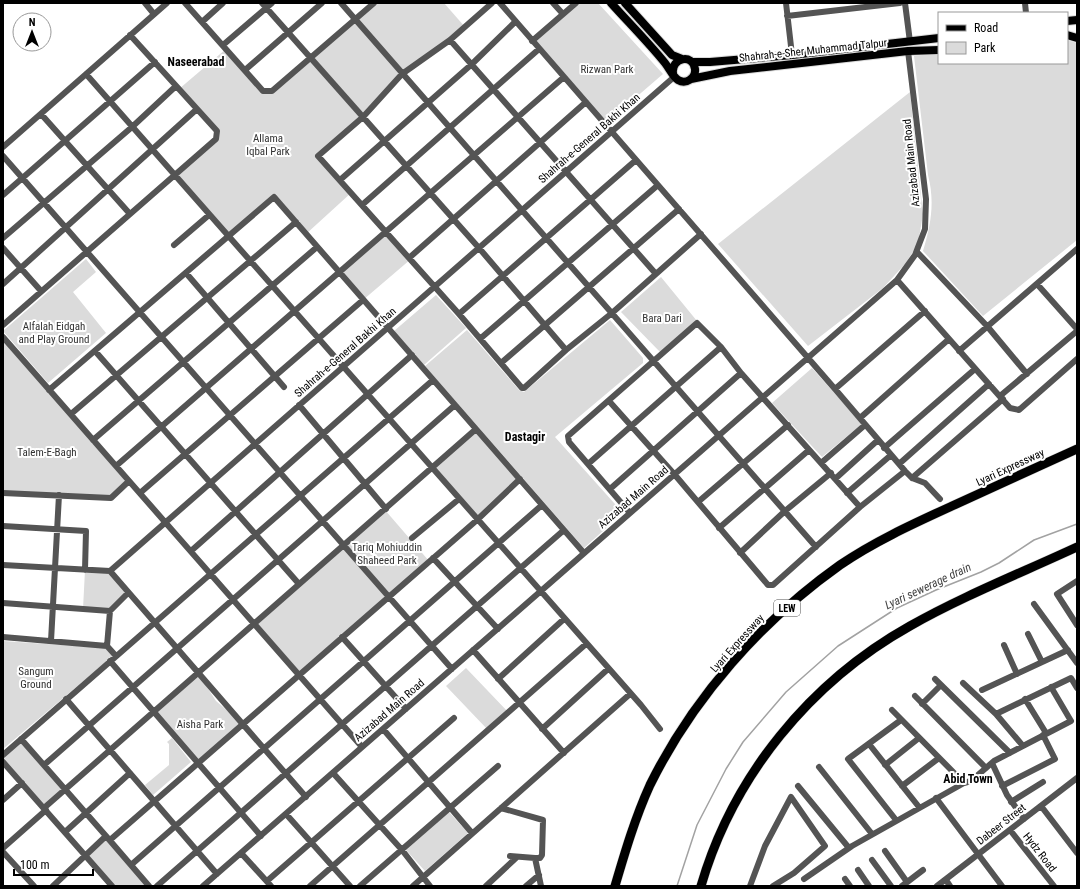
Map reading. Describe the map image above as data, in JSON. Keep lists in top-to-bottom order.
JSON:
{
  "streets": {
    "highway": ["Lyari Expressway", "LEW"],
    "main road": ["Shahrah-e-Sher Muhammad Talpur"],
    "street": [
      "Shahrah-e-General Bakhi Khan",
      "Azizabad Main Road",
      "Dabeer Street",
      "Hydz Road"
    ]
  },
  "crossings": [
    ["Shahrah-e-Sher Muhammad Talpur", "Shahrah-e-General Bakhi Khan"],
    ["Shahrah-e-Sher Muhammad Talpur", "Azizabad Main Road"],
    ["Dabeer Street", "Hydz Road"]
  ],
  "districts": ["Naseerabad", "Dastagir", "Abid Town"],
  "water": ["Lyari sewerage drain"],
  "parks": [
    "Rizwan Park",
    "Allama Iqbal Park",
    "Bara Dari",
    "Alfalah Eidgah and Play Ground",
    "Talem-E-Bagh",
    "Tariq Mohiuddin Shaheed Park",
    "Sangum Ground",
    "Aisha Park"
  ],
  "legend": ["Road", "Park"],
  "scale_bar": "100 m",
  "north": "top"
}
